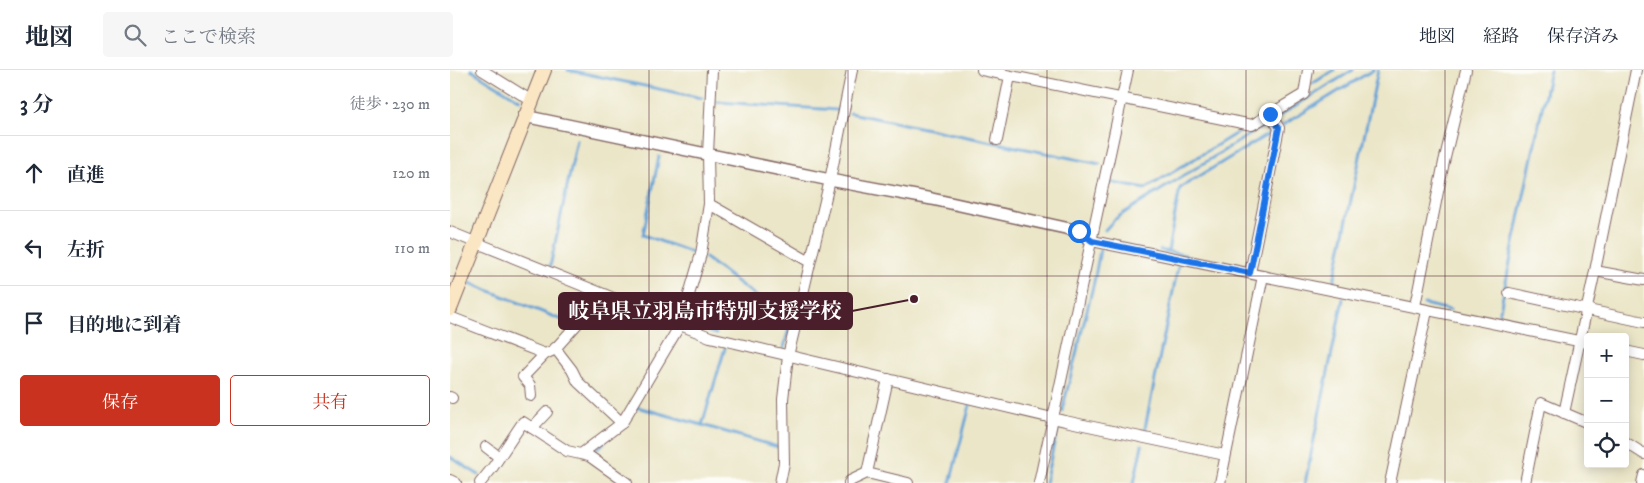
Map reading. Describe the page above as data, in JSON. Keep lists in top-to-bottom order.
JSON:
{
  "places": ["岐阜県立羽島市特別支援学校"],
  "page": {
    "header": "地図",
    "search": "ここで検索",
    "nav": ["地図", "経路", "保存済み"],
    "heading": ["3 分", "徒歩 · 230 m"],
    "list": [
      ["直進", "120 m"],
      ["左折", "110 m"],
      "目的地に到着"
    ],
    "map_buttons": ["+", "−"],
    "buttons": ["保存", "共有"]
  }
}
